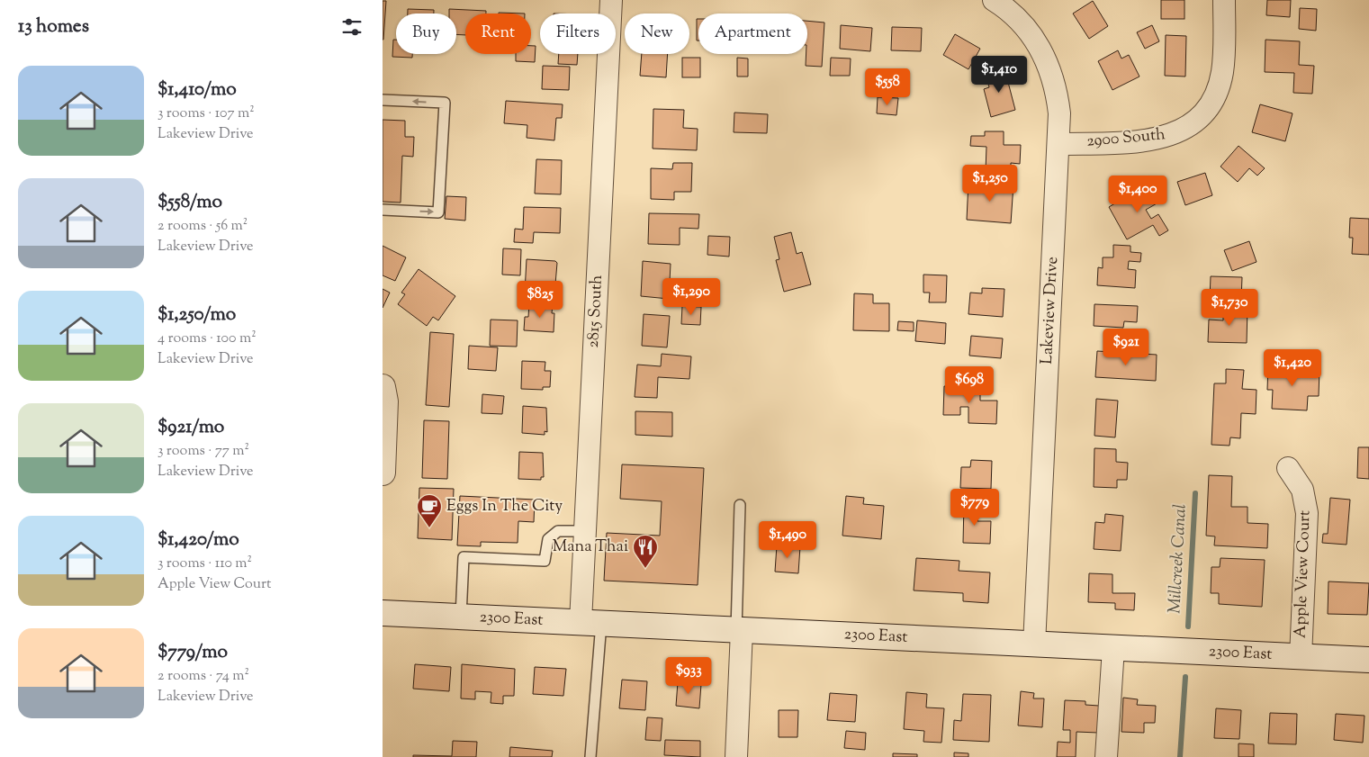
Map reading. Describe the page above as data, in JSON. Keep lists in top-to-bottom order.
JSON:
{
  "streets": {
    "main road": ["2300 East"],
    "street": [
      "2900 South",
      "Lakeview Drive",
      "2815 South",
      "Apple View Court"
    ]
  },
  "crossings": [
    ["2900 South", "Lakeview Drive"],
    ["Lakeview Drive", "2300 East"],
    ["2815 South", "2300 East"],
    ["Apple View Court", "2300 East"]
  ],
  "water": ["Millcreek Canal"],
  "places": {
    "cafe": ["Eggs In The City"],
    "restaurant": ["Mana Thai"]
  },
  "page": {
    "heading": "13 homes",
    "chip": [
      "Buy",
      "Rent",
      "Filters",
      "New",
      "Apartment"
    ],
    "list": [
      {
        "name": "$1,410/mo",
        "note": "3 rooms · 107 m² · Lakeview Drive"
      },
      {
        "name": "$558/mo",
        "note": "2 rooms · 56 m² · Lakeview Drive"
      },
      {
        "name": "$1,250/mo",
        "note": "4 rooms · 100 m² · Lakeview Drive"
      },
      {
        "name": "$921/mo",
        "note": "3 rooms · 77 m² · Lakeview Drive"
      },
      {
        "name": "$1,420/mo",
        "note": "3 rooms · 110 m² · Apple View Court"
      },
      {
        "name": "$779/mo",
        "note": "2 rooms · 74 m² · Lakeview Drive"
      }
    ],
    "price": [
      "$1,410",
      "$558",
      "$1,250",
      "$1,400",
      "$1,290",
      "$825",
      "$1,730",
      "$921",
      "$1,420",
      "$698",
      "$779",
      "$1,490",
      "$933"
    ]
  }
}
